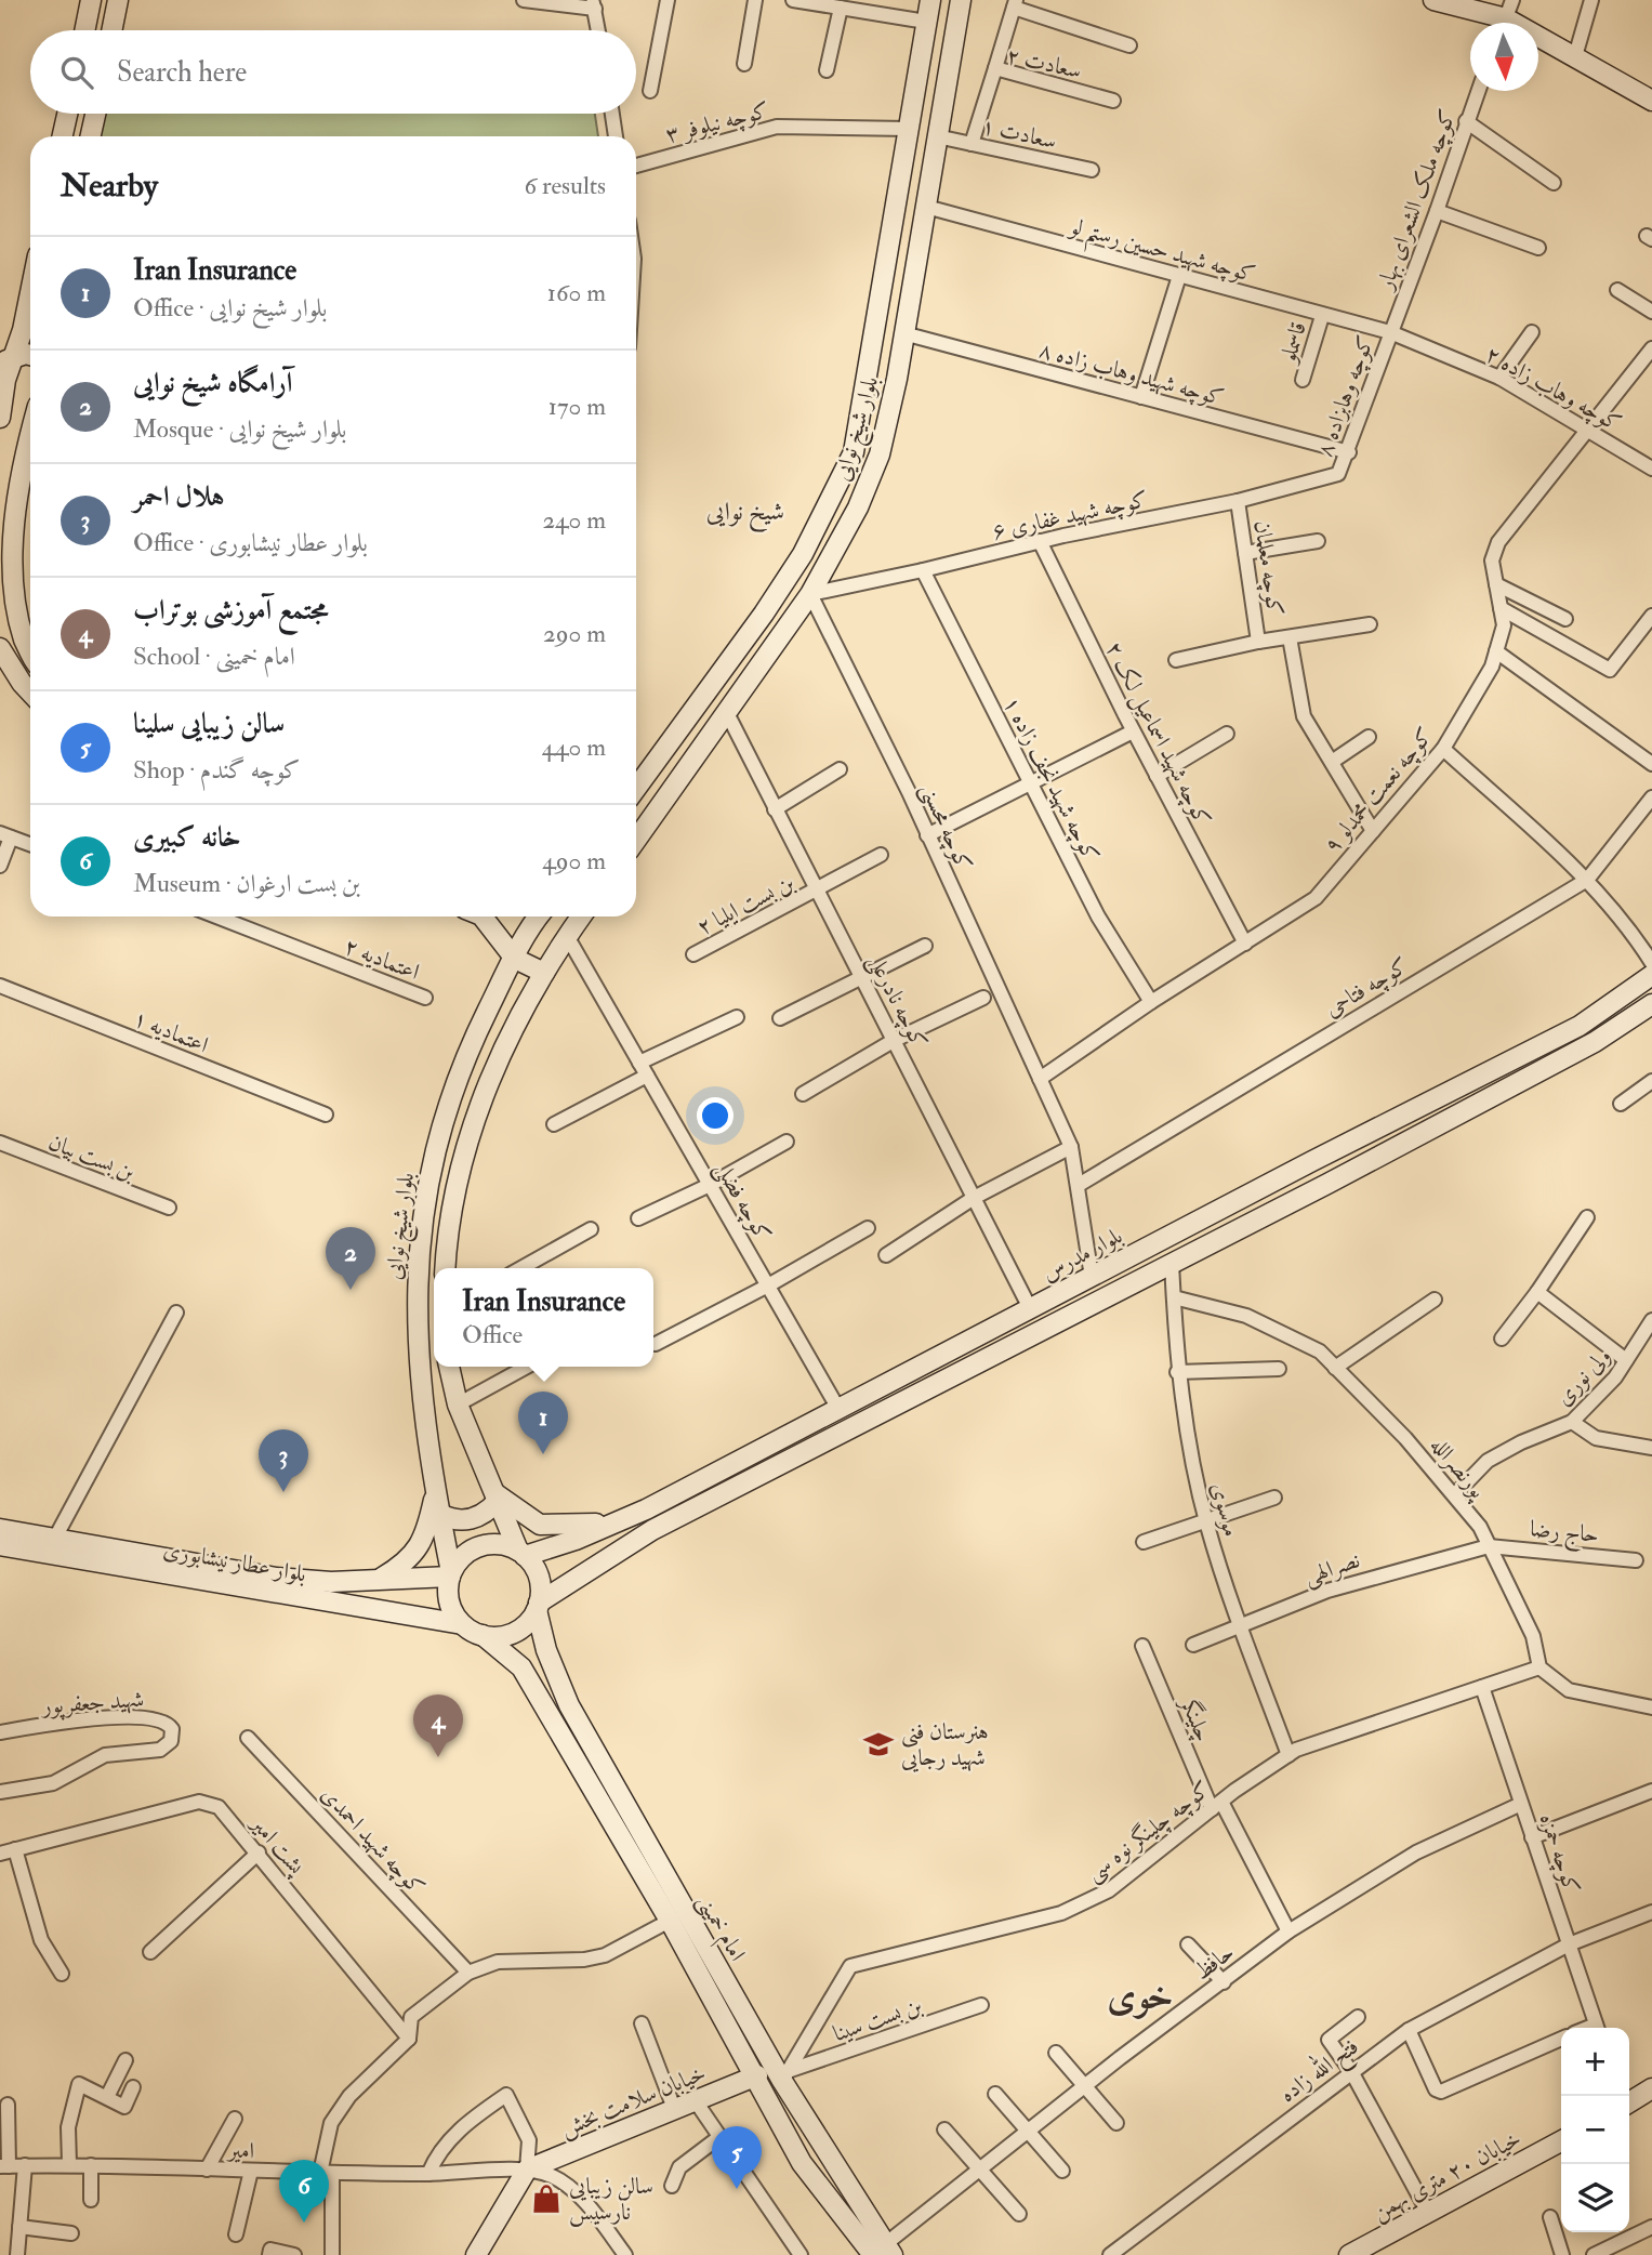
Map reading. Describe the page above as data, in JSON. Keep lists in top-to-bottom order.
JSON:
{
  "streets": {
    "main road": [
      "بلوار شیخ نوایی",
      "بلوار مدرس",
      "بلوار عطار نیشابوری",
      "امام خمینی",
      "خیابان سلامت بخش",
      "خیابان ۲۰ متری بهمن"
    ],
    "street": [
      "سعادت ۲",
      "کوچه نیلوفر ۳",
      "سعادت ۱",
      "کوچه ملک الشعرای بهار",
      "کوچه شهید حسین رستم لو",
      "قاسملو",
      "کوچه شهید وهاب زاده ۸",
      "کوچه وهاب زاده ۲",
      "کوچه وهابزاده ۸",
      "کوچه شهید غفاری ۶",
      "کوچه معلمان",
      "کوچه شهید اسماعیل لک ۲",
      "کوچه شهید نجف زاده ۱",
      "کوچه نعمت محمدلو ۹",
      "کوچه محسنی",
      "بن بست ایلیا ۲",
      "اعتمادیه ۲",
      "کوچه فتاحی",
      "کوچه نادرعلی",
      "اعتمادیه ۱",
      "بن بست بیان",
      "کوچه فضلی",
      "ولی نوری",
      "پورنصرالله",
      "موسوی",
      "حاج رضا",
      "نصرالهی",
      "شهید جعفرپور",
      "چلینگر",
      "کوچه چلینگر نوه سی",
      "کوچه شهید احمدی",
      "پشت امیر",
      "کوچه حمزه",
      "حافظ",
      "بن بست سینا",
      "فتح الله زاده",
      "امیر"
    ]
  },
  "crossings": [
    ["سعادت ۲", "سعادت ۱"],
    ["کوچه نیلوفر ۳", "بلوار شیخ نوایی"],
    ["سعادت ۱", "بلوار شیخ نوایی"],
    ["کوچه ملک الشعرای بهار", "کوچه شهید حسین رستم لو"],
    ["کوچه ملک الشعرای بهار", "کوچه وهاب زاده ۲"],
    ["کوچه ملک الشعرای بهار", "کوچه وهابزاده ۸"],
    ["کوچه شهید حسین رستم لو", "قاسملو"],
    ["کوچه شهید حسین رستم لو", "کوچه وهاب زاده ۲"],
    ["کوچه شهید حسین رستم لو", "کوچه وهابزاده ۸"],
    ["کوچه شهید حسین رستم لو", "بلوار شیخ نوایی"],
    ["کوچه شهید وهاب زاده ۸", "کوچه وهابزاده ۸"],
    ["کوچه شهید وهاب زاده ۸", "بلوار شیخ نوایی"],
    ["کوچه وهاب زاده ۲", "کوچه وهابزاده ۸"],
    ["کوچه وهاب زاده ۲", "کوچه نعمت محمدلو ۹"],
    ["کوچه وهابزاده ۸", "کوچه شهید غفاری ۶"],
    ["بلوار شیخ نوایی", "کوچه شهید غفاری ۶"],
    ["بلوار شیخ نوایی", "کوچه محسنی"],
    ["بلوار شیخ نوایی", "کوچه نادرعلی"],
    ["بلوار شیخ نوایی", "کوچه فضلی"],
    ["بلوار شیخ نوایی", "بلوار مدرس"],
    ["بلوار شیخ نوایی", "بلوار عطار نیشابوری"],
    ["بلوار شیخ نوایی", "امام خمینی"],
    ["کوچه شهید غفاری ۶", "کوچه معلمان"],
    ["کوچه شهید غفاری ۶", "کوچه شهید اسماعیل لک ۲"],
    ["کوچه شهید غفاری ۶", "کوچه شهید نجف زاده ۱"],
    ["کوچه شهید غفاری ۶", "کوچه محسنی"],
    ["کوچه شهید اسماعیل لک ۲", "کوچه نعمت محمدلو ۹"],
    ["کوچه شهید نجف زاده ۱", "کوچه نعمت محمدلو ۹"],
    ["کوچه نعمت محمدلو ۹", "کوچه محسنی"],
    ["کوچه محسنی", "کوچه فتاحی"],
    ["کوچه محسنی", "بلوار مدرس"],
    ["بن بست ایلیا ۲", "کوچه نادرعلی"],
    ["کوچه نادرعلی", "بلوار مدرس"],
    ["کوچه فضلی", "بلوار مدرس"],
    ["بلوار مدرس", "بلوار عطار نیشابوری"],
    ["بلوار مدرس", "امام خمینی"],
    ["ولی نوری", "پورنصرالله"],
    ["پورنصرالله", "موسوی"],
    ["پورنصرالله", "حاج رضا"],
    ["پورنصرالله", "نصرالهی"],
    ["پورنصرالله", "کوچه چلینگر نوه سی"],
    ["موسوی", "نصرالهی"],
    ["موسوی", "کوچه چلینگر نوه سی"],
    ["حاج رضا", "نصرالهی"],
    ["بلوار عطار نیشابوری", "امام خمینی"],
    ["چلینگر", "کوچه چلینگر نوه سی"],
    ["چلینگر", "حافظ"],
    ["کوچه چلینگر نوه سی", "کوچه حمزه"],
    ["کوچه چلینگر نوه سی", "امام خمینی"],
    ["کوچه چلینگر نوه سی", "بن بست سینا"],
    ["کوچه حمزه", "حافظ"],
    ["کوچه حمزه", "فتح الله زاده"],
    ["امام خمینی", "حافظ"],
    ["امام خمینی", "بن بست سینا"],
    ["امام خمینی", "خیابان سلامت بخش"],
    ["خیابان سلامت بخش", "امیر"]
  ],
  "districts": ["شیخ نوایی", "خوی"],
  "places": {
    "school or university": ["هنرستان فنی شهید رجایی"],
    "shop": ["سالن زیبایی نارسیس"]
  },
  "north": "bottom",
  "page": {
    "search": "Search here",
    "heading": ["Nearby", "6 results"],
    "list": [
      {
        "mark": "1",
        "name": "Iran Insurance",
        "note": "Office · بلوار شیخ نوایی",
        "value": "160 m"
      },
      {
        "mark": "2",
        "name": "آرامگاه شیخ نوایی",
        "note": "Mosque · بلوار شیخ نوایی",
        "value": "170 m"
      },
      {
        "mark": "3",
        "name": "هلال احمر",
        "note": "Office · بلوار عطار نیشابوری",
        "value": "240 m"
      },
      {
        "mark": "4",
        "name": "مجتمع آموزشی بوتراب",
        "note": "School · امام خمینی",
        "value": "290 m"
      },
      {
        "mark": "5",
        "name": "سالن زیبایی سلینا",
        "note": "Shop · کوچه گندم",
        "value": "440 m"
      },
      {
        "mark": "6",
        "name": "خانه کبیری",
        "note": "Museum · بن بست ارغوان",
        "value": "490 m"
      }
    ],
    "pins": [
      "2",
      "1",
      "3",
      "4",
      "5",
      "6"
    ],
    "popup": ["Iran Insurance", "Office"],
    "map_buttons": ["+", "−"]
  }
}
